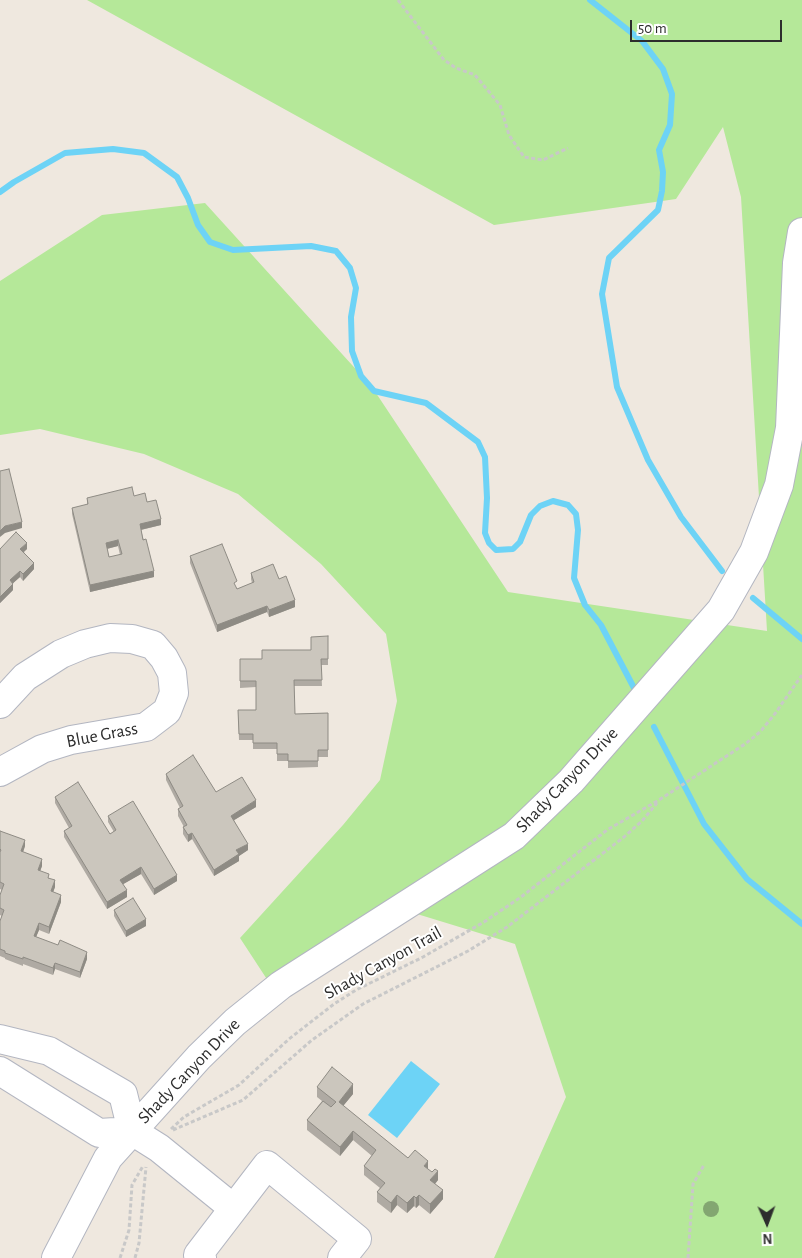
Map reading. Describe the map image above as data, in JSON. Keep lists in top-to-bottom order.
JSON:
{
  "streets": {
    "street": ["Blue Grass", "Shady Canyon Drive"],
    "path": ["Shady Canyon Trail"]
  },
  "scale_bar": "50 m",
  "north": "bottom"
}
